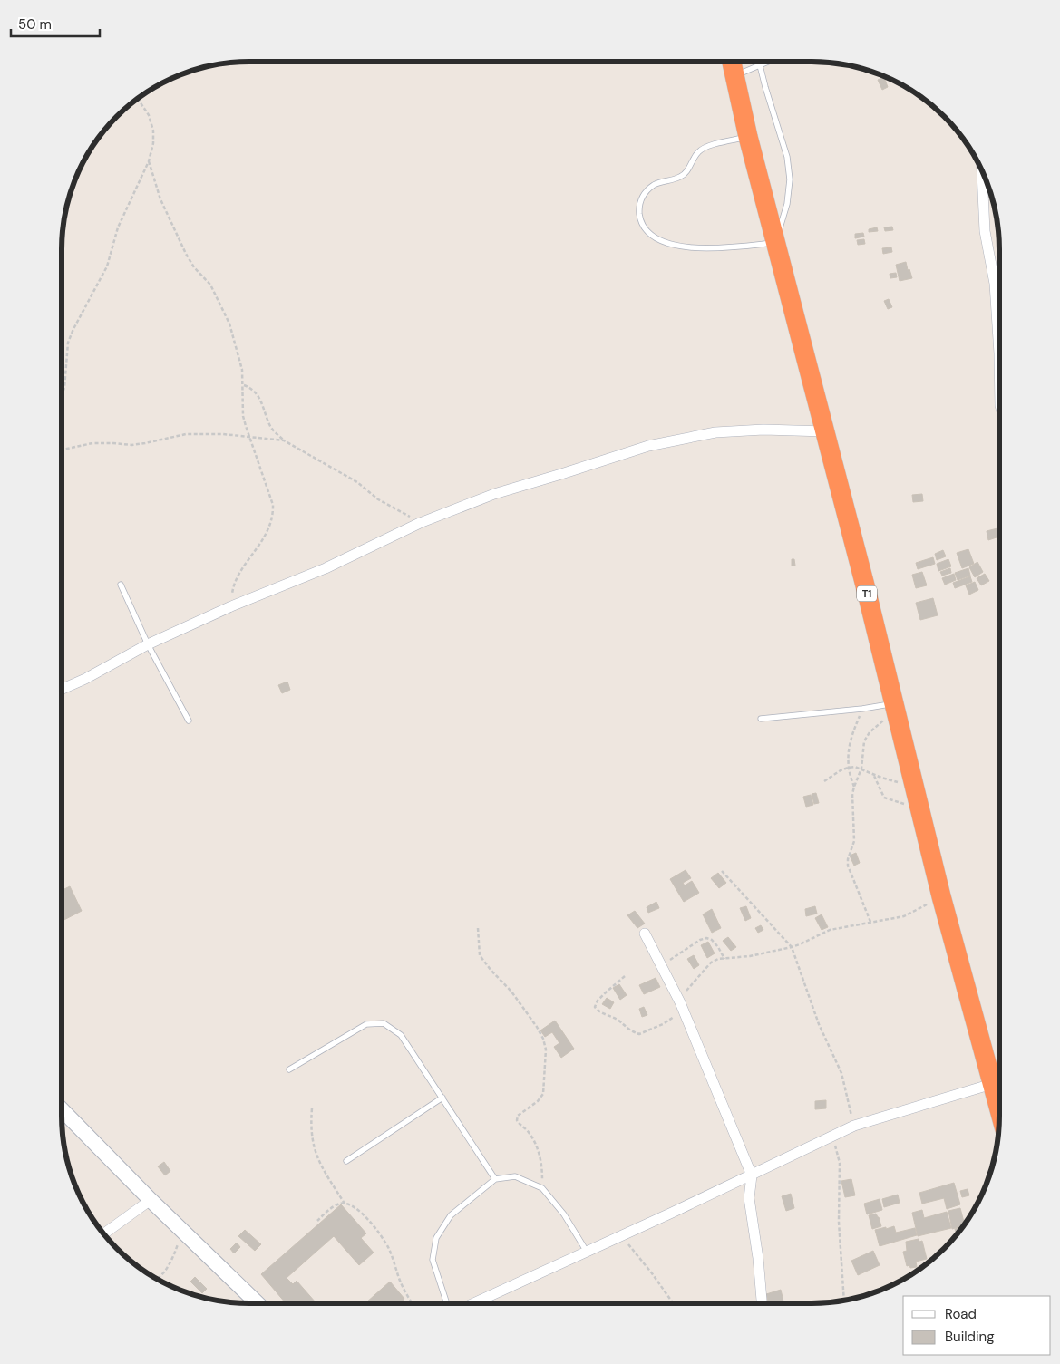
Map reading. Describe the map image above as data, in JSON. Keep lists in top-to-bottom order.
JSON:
{
  "streets": {
    "highway": ["T1"]
  },
  "legend": ["Road", "Building"],
  "scale_bar": "50 m"
}
